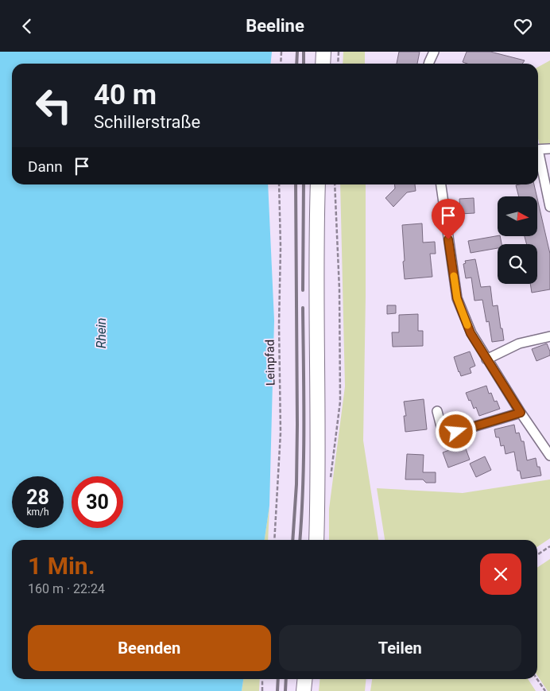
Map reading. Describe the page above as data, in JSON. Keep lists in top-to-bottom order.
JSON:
{
  "streets": {
    "path": ["Leinpfad"]
  },
  "water": ["Rhein"],
  "north": "right",
  "page": {
    "header": "Beeline",
    "turn": ["40 m", "Schillerstraße"],
    "then": "Dann",
    "speed": "28 km/h",
    "limit": "30",
    "heading": ["1 Min.", "160 m · 22:24"],
    "buttons": ["Beenden", "Teilen"]
  }
}
